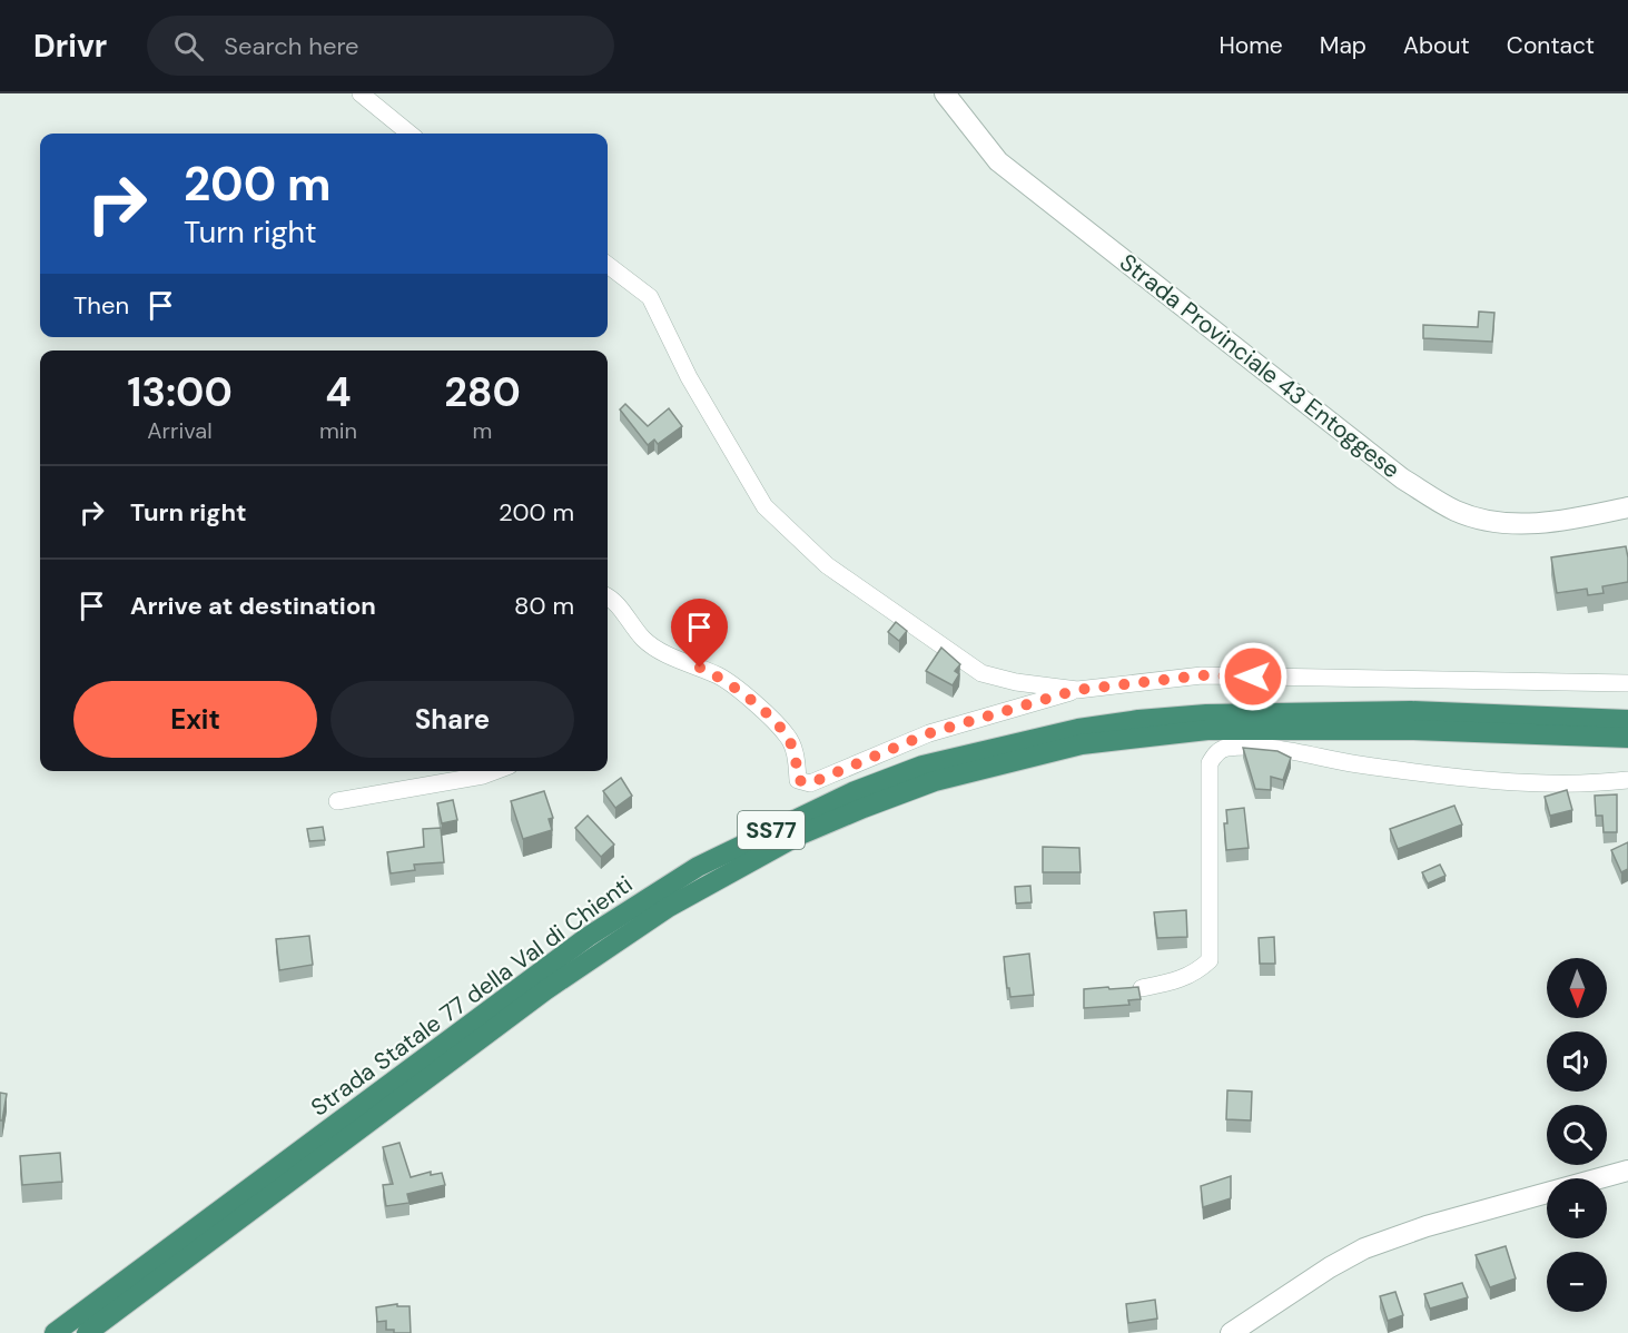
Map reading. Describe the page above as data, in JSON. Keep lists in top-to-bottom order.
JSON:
{
  "streets": {
    "highway": ["SS77", "Strada Statale 77 della Val di Chienti"],
    "street": ["Strada Provinciale 43 Entoggese"]
  },
  "north": "bottom",
  "page": {
    "header": "Drivr",
    "search": "Search here",
    "nav": [
      "Home",
      "Map",
      "About",
      "Contact"
    ],
    "turn": ["200 m", "Turn right"],
    "then": "Then",
    "eta": [
      "13:00",
      "Arrival",
      "4",
      "min",
      "280",
      "m"
    ],
    "list": [
      {
        "name": "Turn right",
        "value": "200 m"
      },
      {
        "name": "Arrive at destination",
        "value": "80 m"
      }
    ],
    "buttons": ["Exit", "Share"],
    "map_buttons": ["+", "−"]
  }
}
